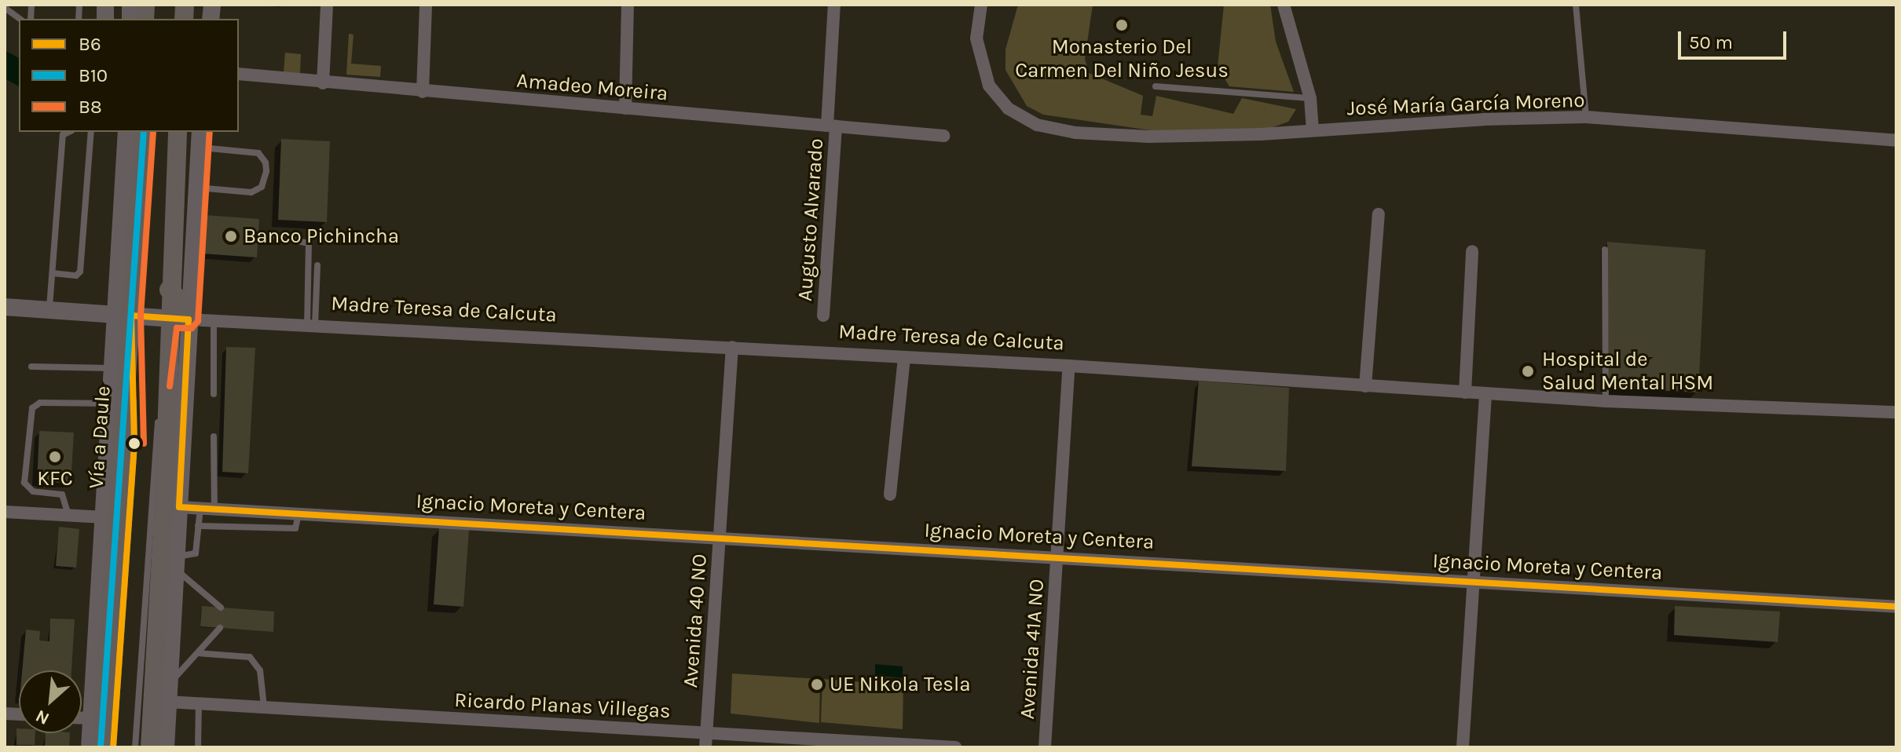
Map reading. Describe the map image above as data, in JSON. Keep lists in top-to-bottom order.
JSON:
{
  "streets": {
    "main road": ["Madre Teresa de Calcuta", "Vía a Daule"],
    "street": [
      "Amadeo Moreira",
      "José María García Moreno",
      "Augusto Alvarado",
      "Ignacio Moreta y Centera",
      "Avenida 40 NO",
      "Avenida 41A NO",
      "Ricardo Planas Villegas"
    ]
  },
  "crossings": [
    ["Amadeo Moreira", "Augusto Alvarado"],
    ["Madre Teresa de Calcuta", "Vía a Daule"],
    ["Madre Teresa de Calcuta", "Avenida 40 NO"],
    ["Madre Teresa de Calcuta", "Avenida 41A NO"],
    ["Ignacio Moreta y Centera", "Avenida 40 NO"],
    ["Ignacio Moreta y Centera", "Avenida 41A NO"],
    ["Avenida 40 NO", "Ricardo Planas Villegas"]
  ],
  "places": [
    "Monasterio Del Carmen Del Niño Jesus",
    "Banco Pichincha",
    "Hospital de Salud Mental HSM",
    "KFC",
    "UE Nikola Tesla"
  ],
  "lines": ["transit line B10", "transit line B8", "transit line B6"],
  "legend": ["B6", "B10", "B8"],
  "scale_bar": "50 m",
  "north": "bottom left"
}
